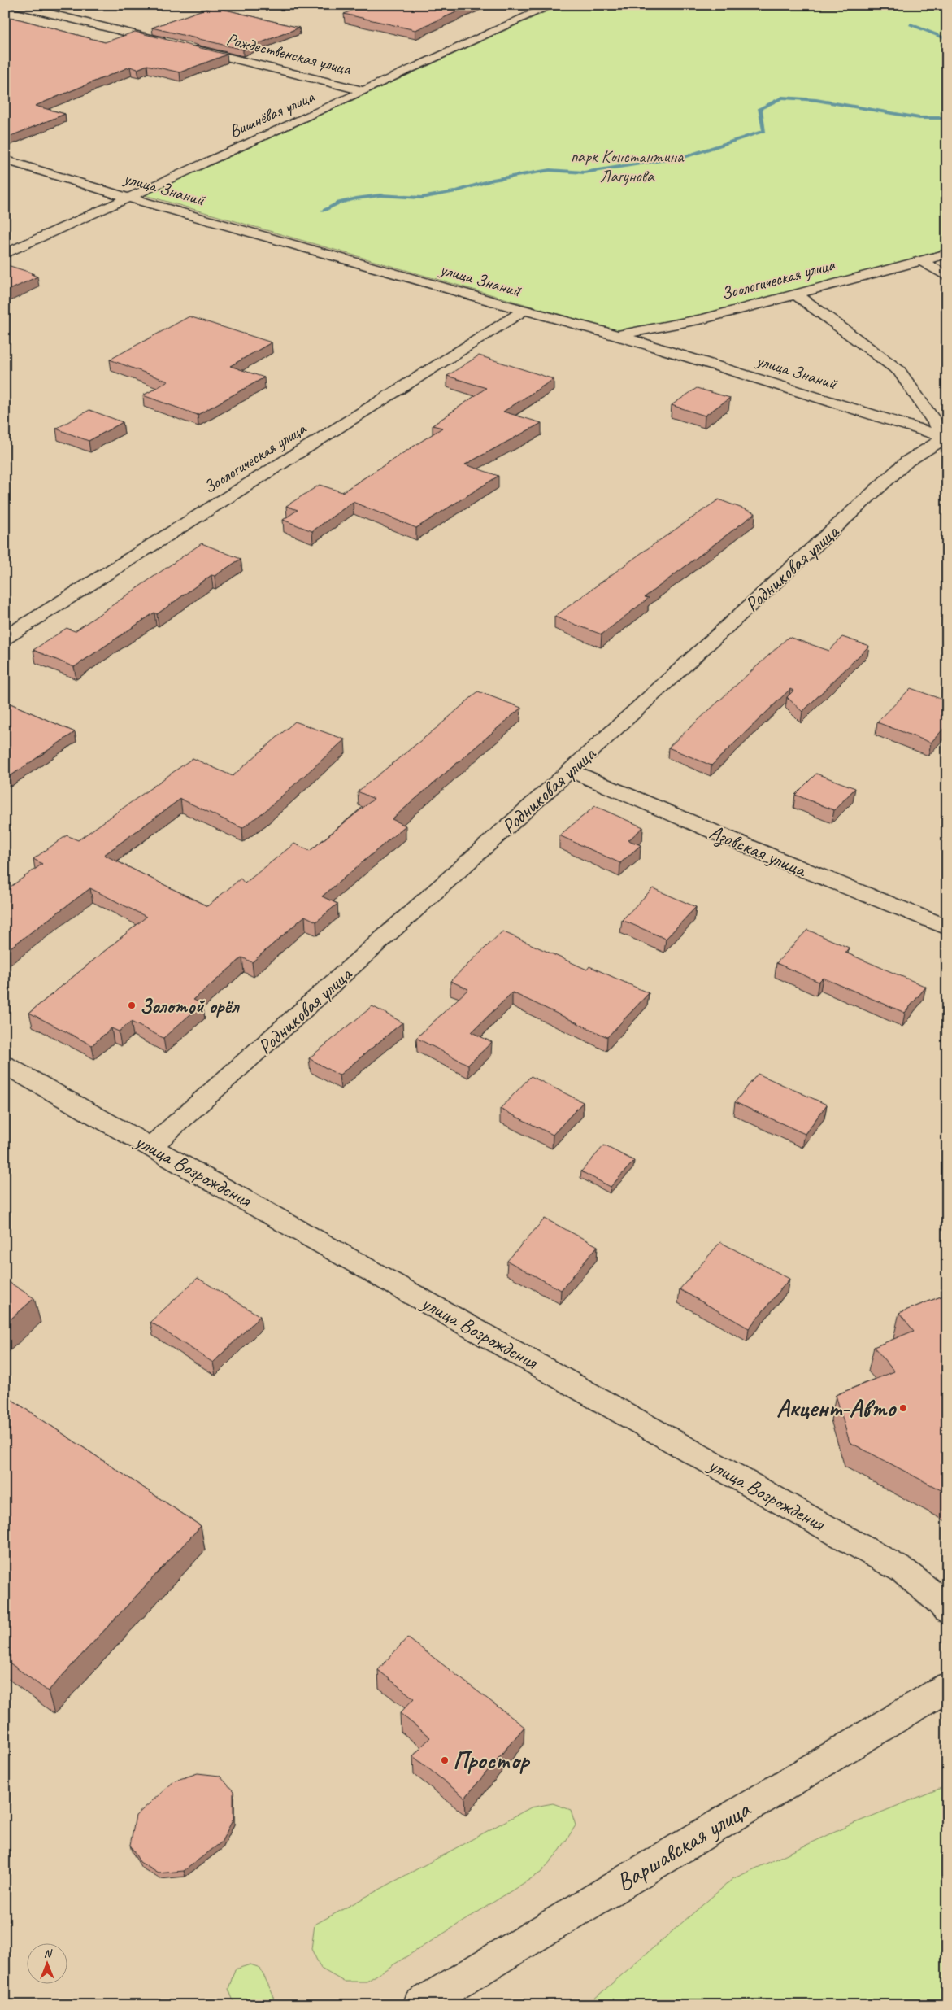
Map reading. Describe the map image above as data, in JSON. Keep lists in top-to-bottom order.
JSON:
{
  "streets": {
    "street": [
      "Рождественская улица",
      "Вишнёвая улица",
      "улица Знаний",
      "Зоологическая улица",
      "Родниковая улица",
      "Азовская улица",
      "улица Возрождения",
      "Варшавская улица"
    ]
  },
  "crossings": [
    ["Рождественская улица", "Вишнёвая улица"],
    ["Вишнёвая улица", "улица Знаний"],
    ["улица Знаний", "Зоологическая улица"],
    ["улица Знаний", "Родниковая улица"],
    ["Родниковая улица", "Азовская улица"],
    ["Родниковая улица", "улица Возрождения"]
  ],
  "parks": ["парк Константина Лагунова"],
  "places": ["Золотой орёл", "Акцент-Авто", "Простор"],
  "north": "top"
}
